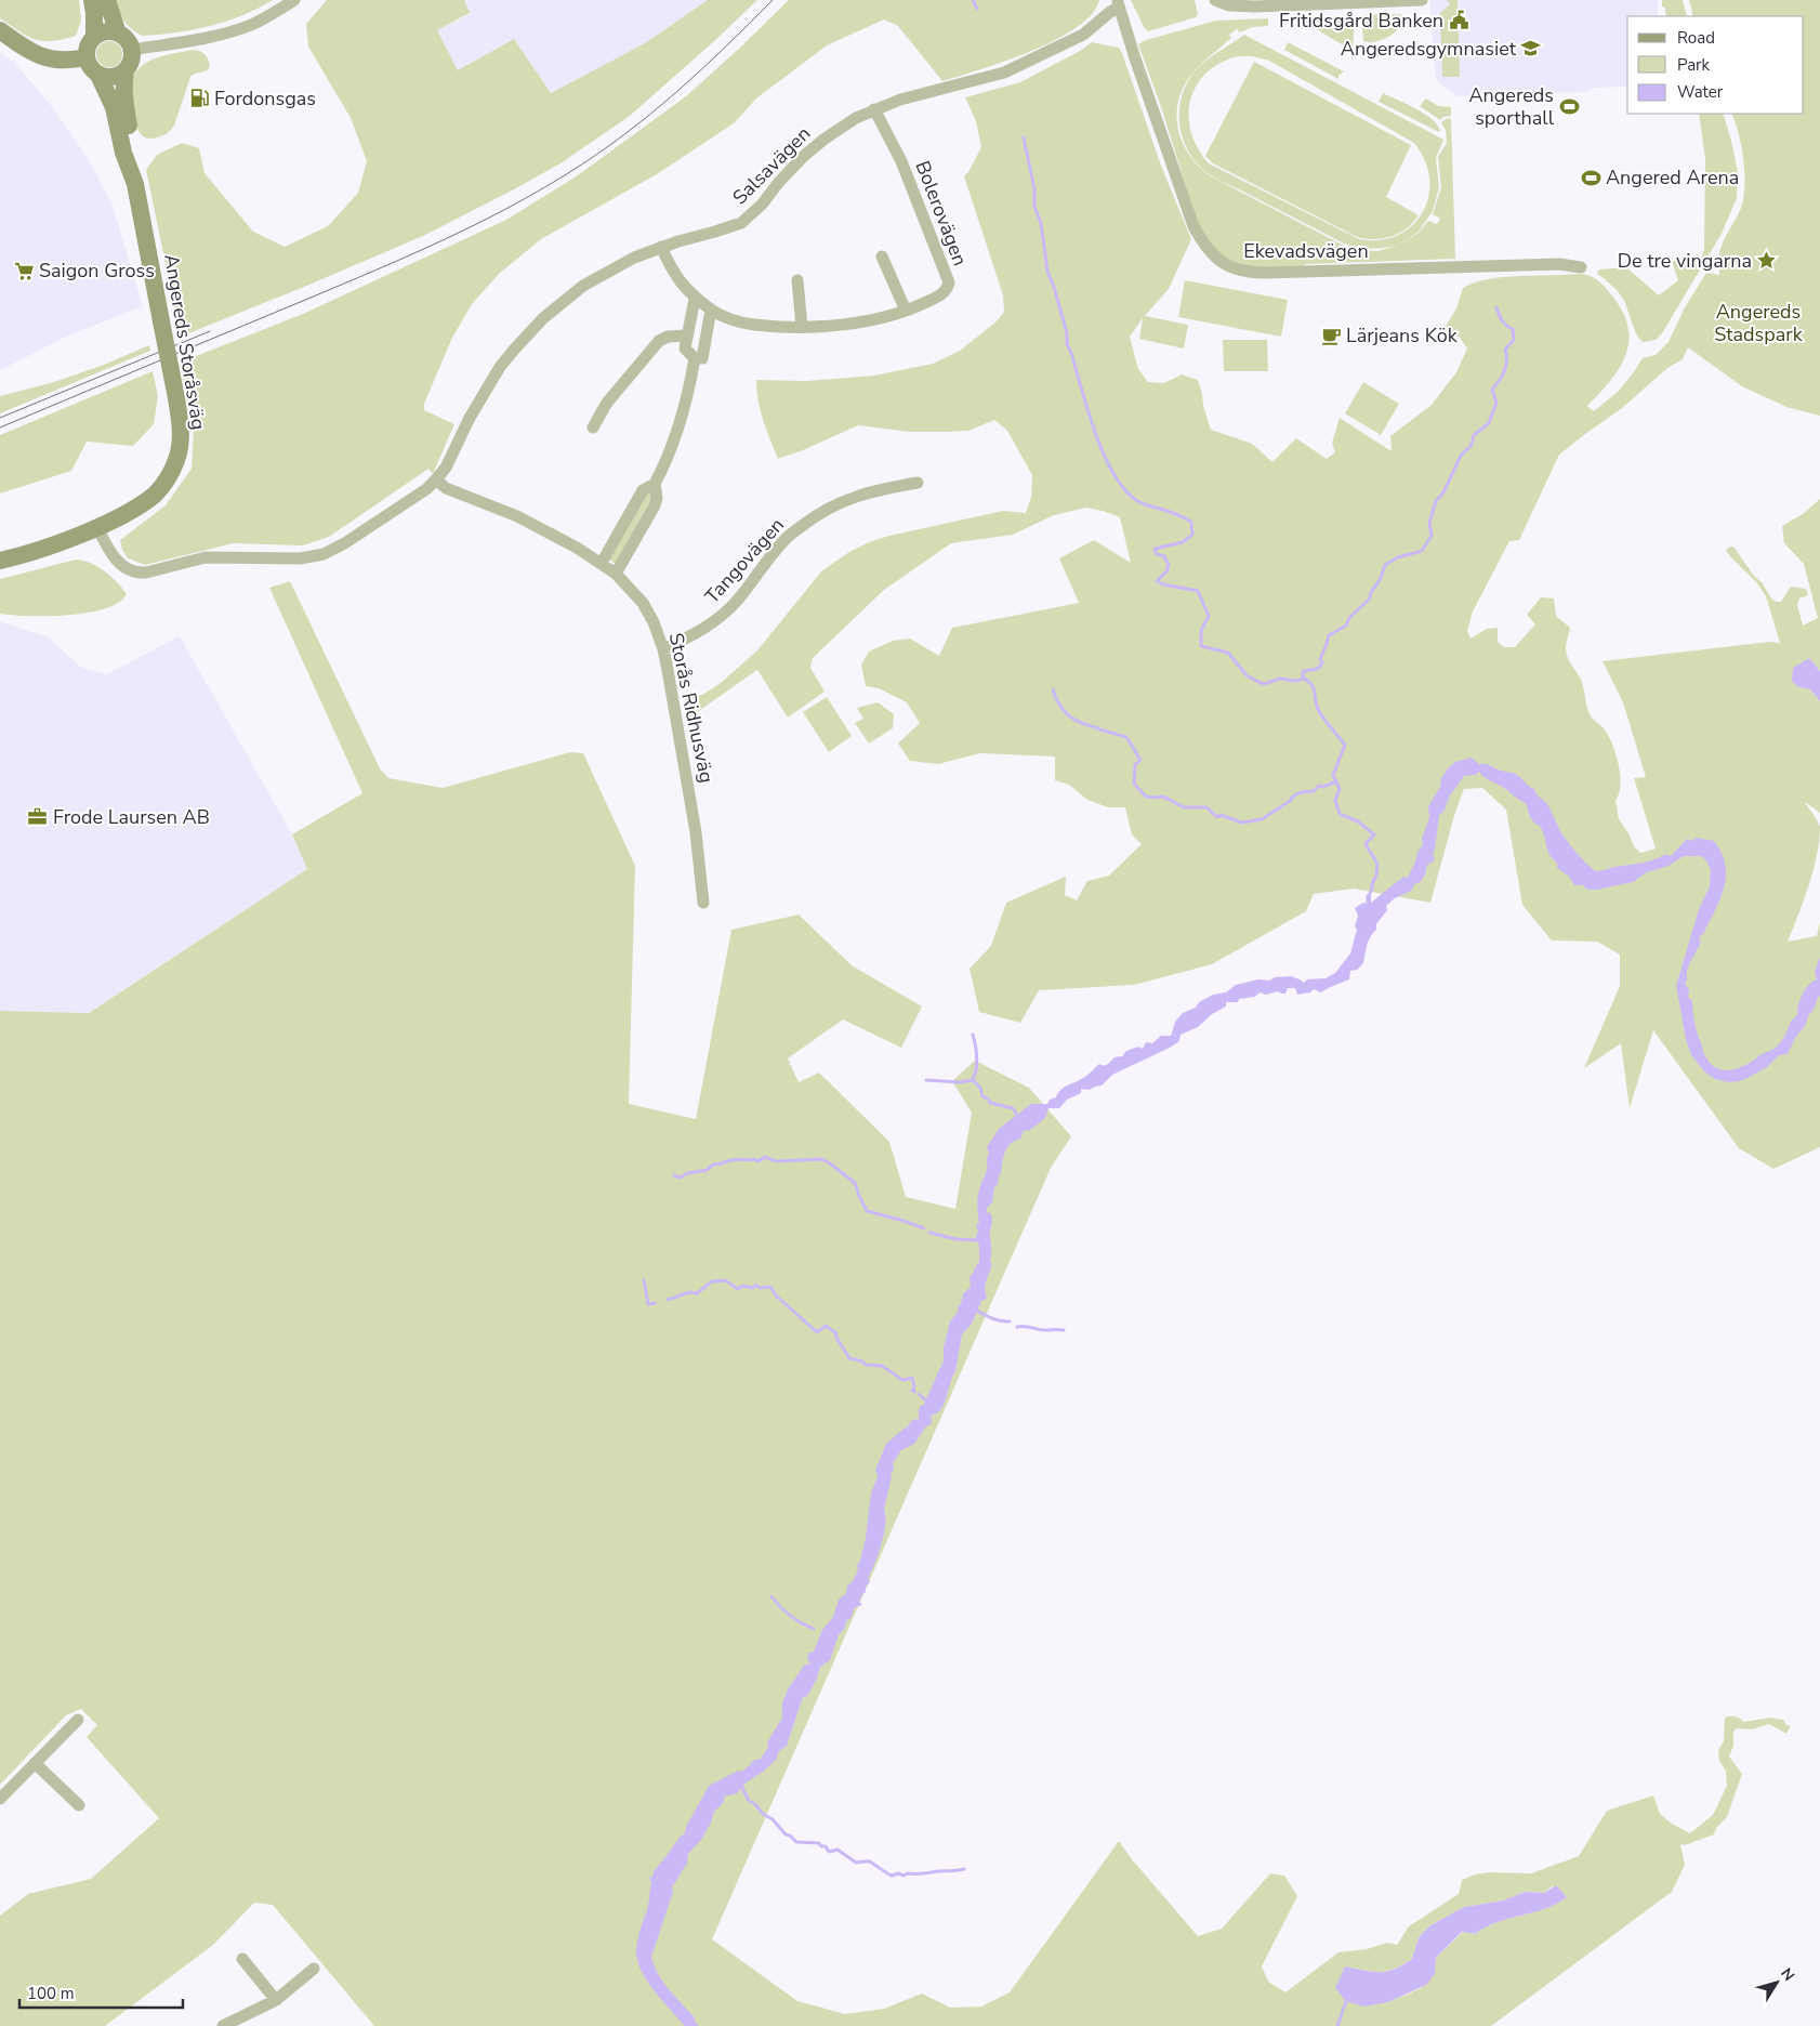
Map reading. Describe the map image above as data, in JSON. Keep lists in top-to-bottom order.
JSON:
{
  "streets": {
    "street": [
      "Salsavägen",
      "Bolerovägen",
      "Ekevadsvägen",
      "Angereds Storåsväg",
      "Tangovägen",
      "Storås Ridhusväg"
    ]
  },
  "crossings": [
    ["Salsavägen", "Bolerovägen"],
    ["Salsavägen", "Ekevadsvägen"],
    ["Salsavägen", "Storås Ridhusväg"],
    ["Tangovägen", "Storås Ridhusväg"]
  ],
  "parks": ["Angereds Stadspark"],
  "places": {
    "public building": ["Fritidsgård Banken"],
    "school or university": ["Angeredsgymnasiet"],
    "fuel station": ["Fordonsgas"],
    "sports": ["Angereds sporthall", "Angered Arena"],
    "place": ["De tre vingarna"],
    "supermarket": ["Saigon Gross"],
    "cafe": ["Lärjeans Kök"],
    "office": ["Frode Laursen AB"]
  },
  "legend": ["Road", "Park", "Water"],
  "scale_bar": "100 m",
  "north": "top right"
}
